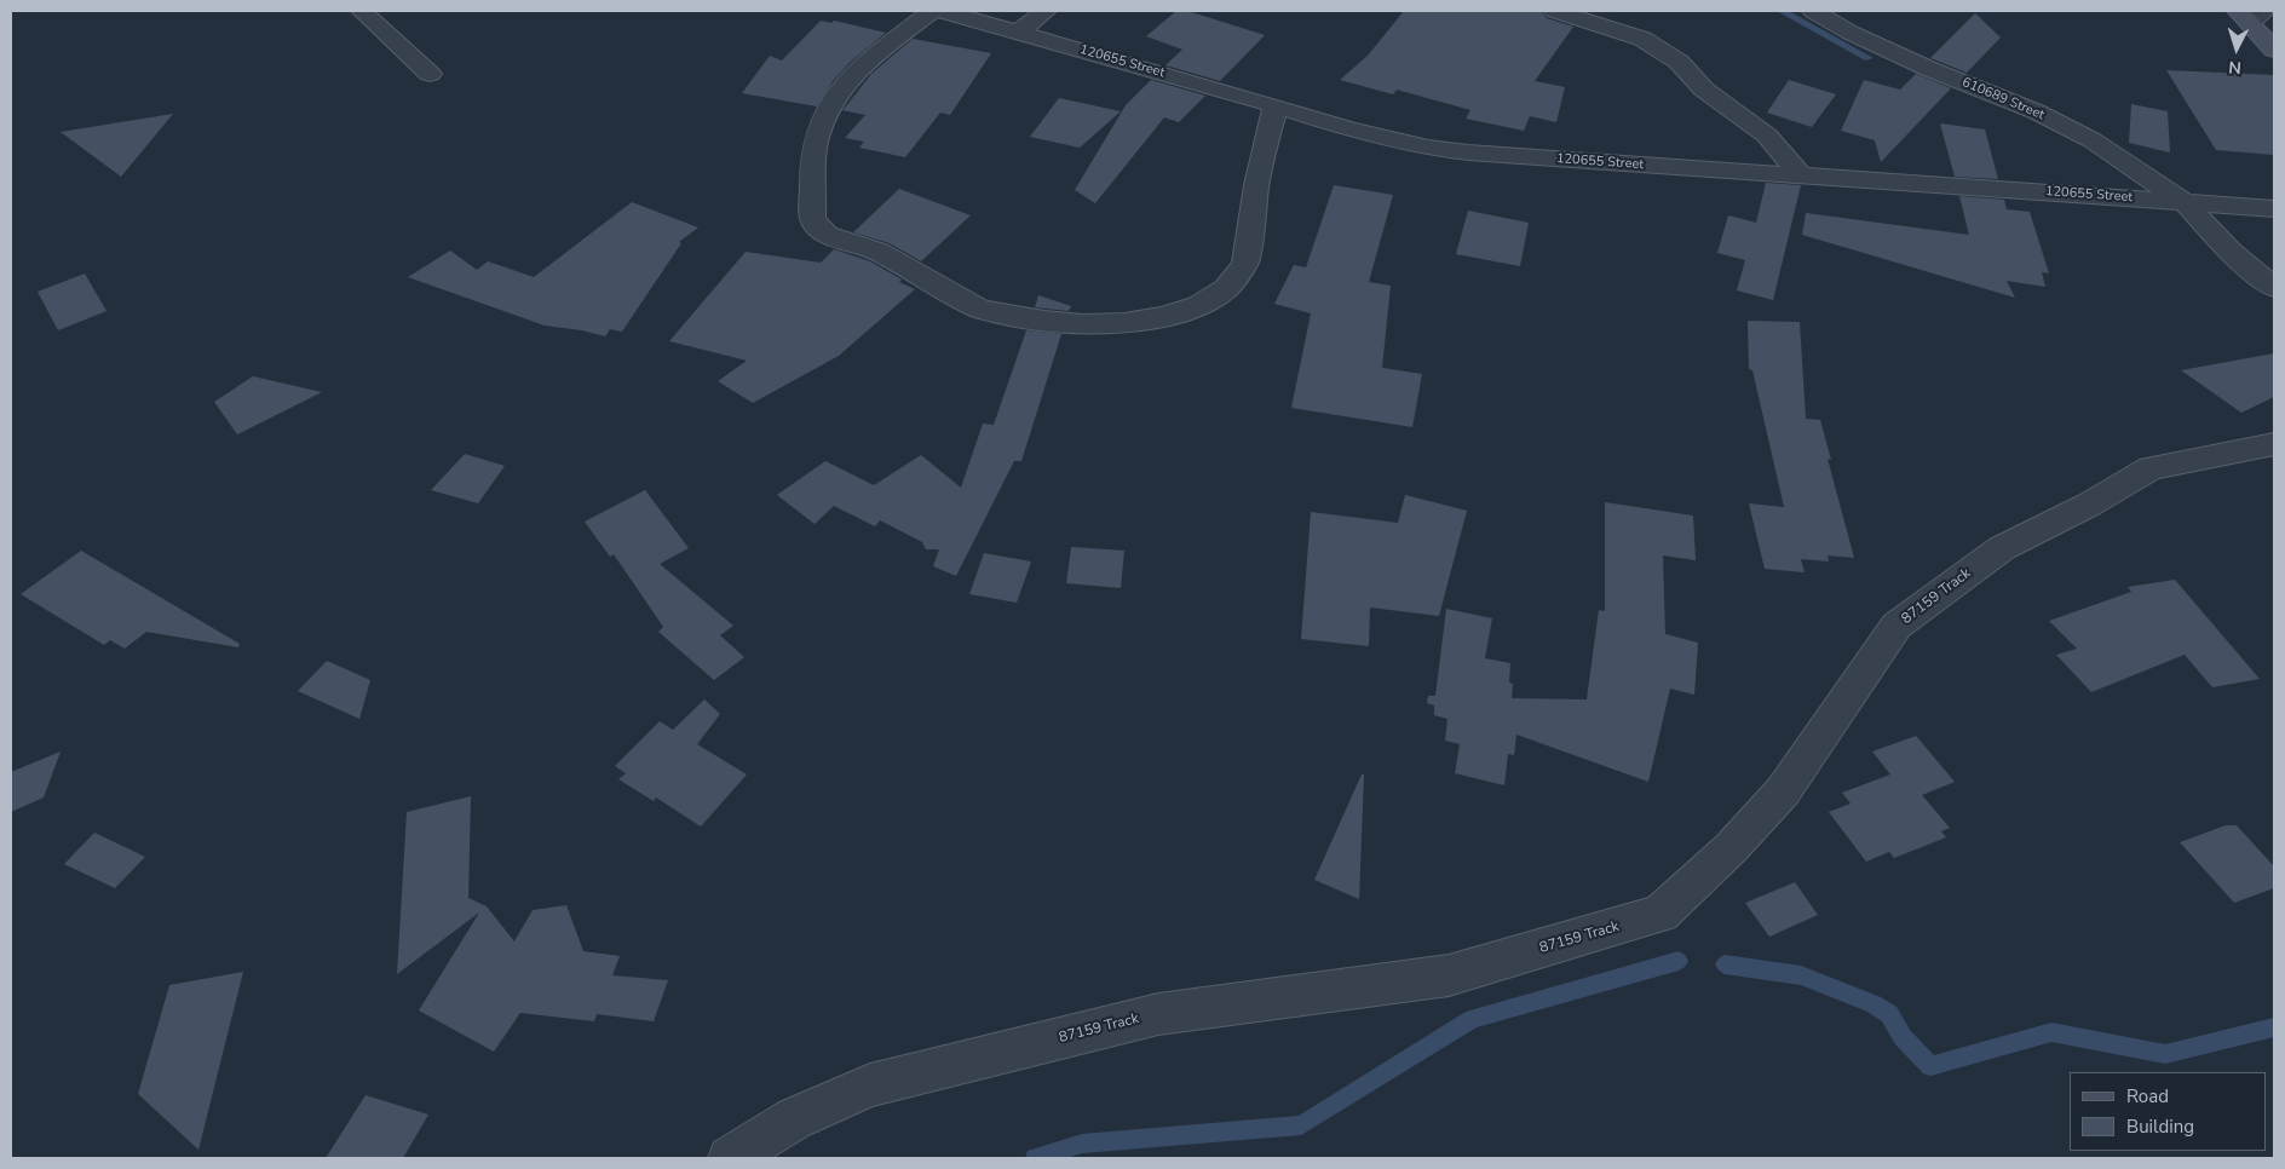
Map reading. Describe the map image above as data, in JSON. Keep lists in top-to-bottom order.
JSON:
{
  "streets": {
    "street": ["120655 Street", "610689 Street", "87159 Track"]
  },
  "crossings": [
    ["120655 Street", "610689 Street"]
  ],
  "legend": ["Road", "Building"],
  "north": "bottom"
}
